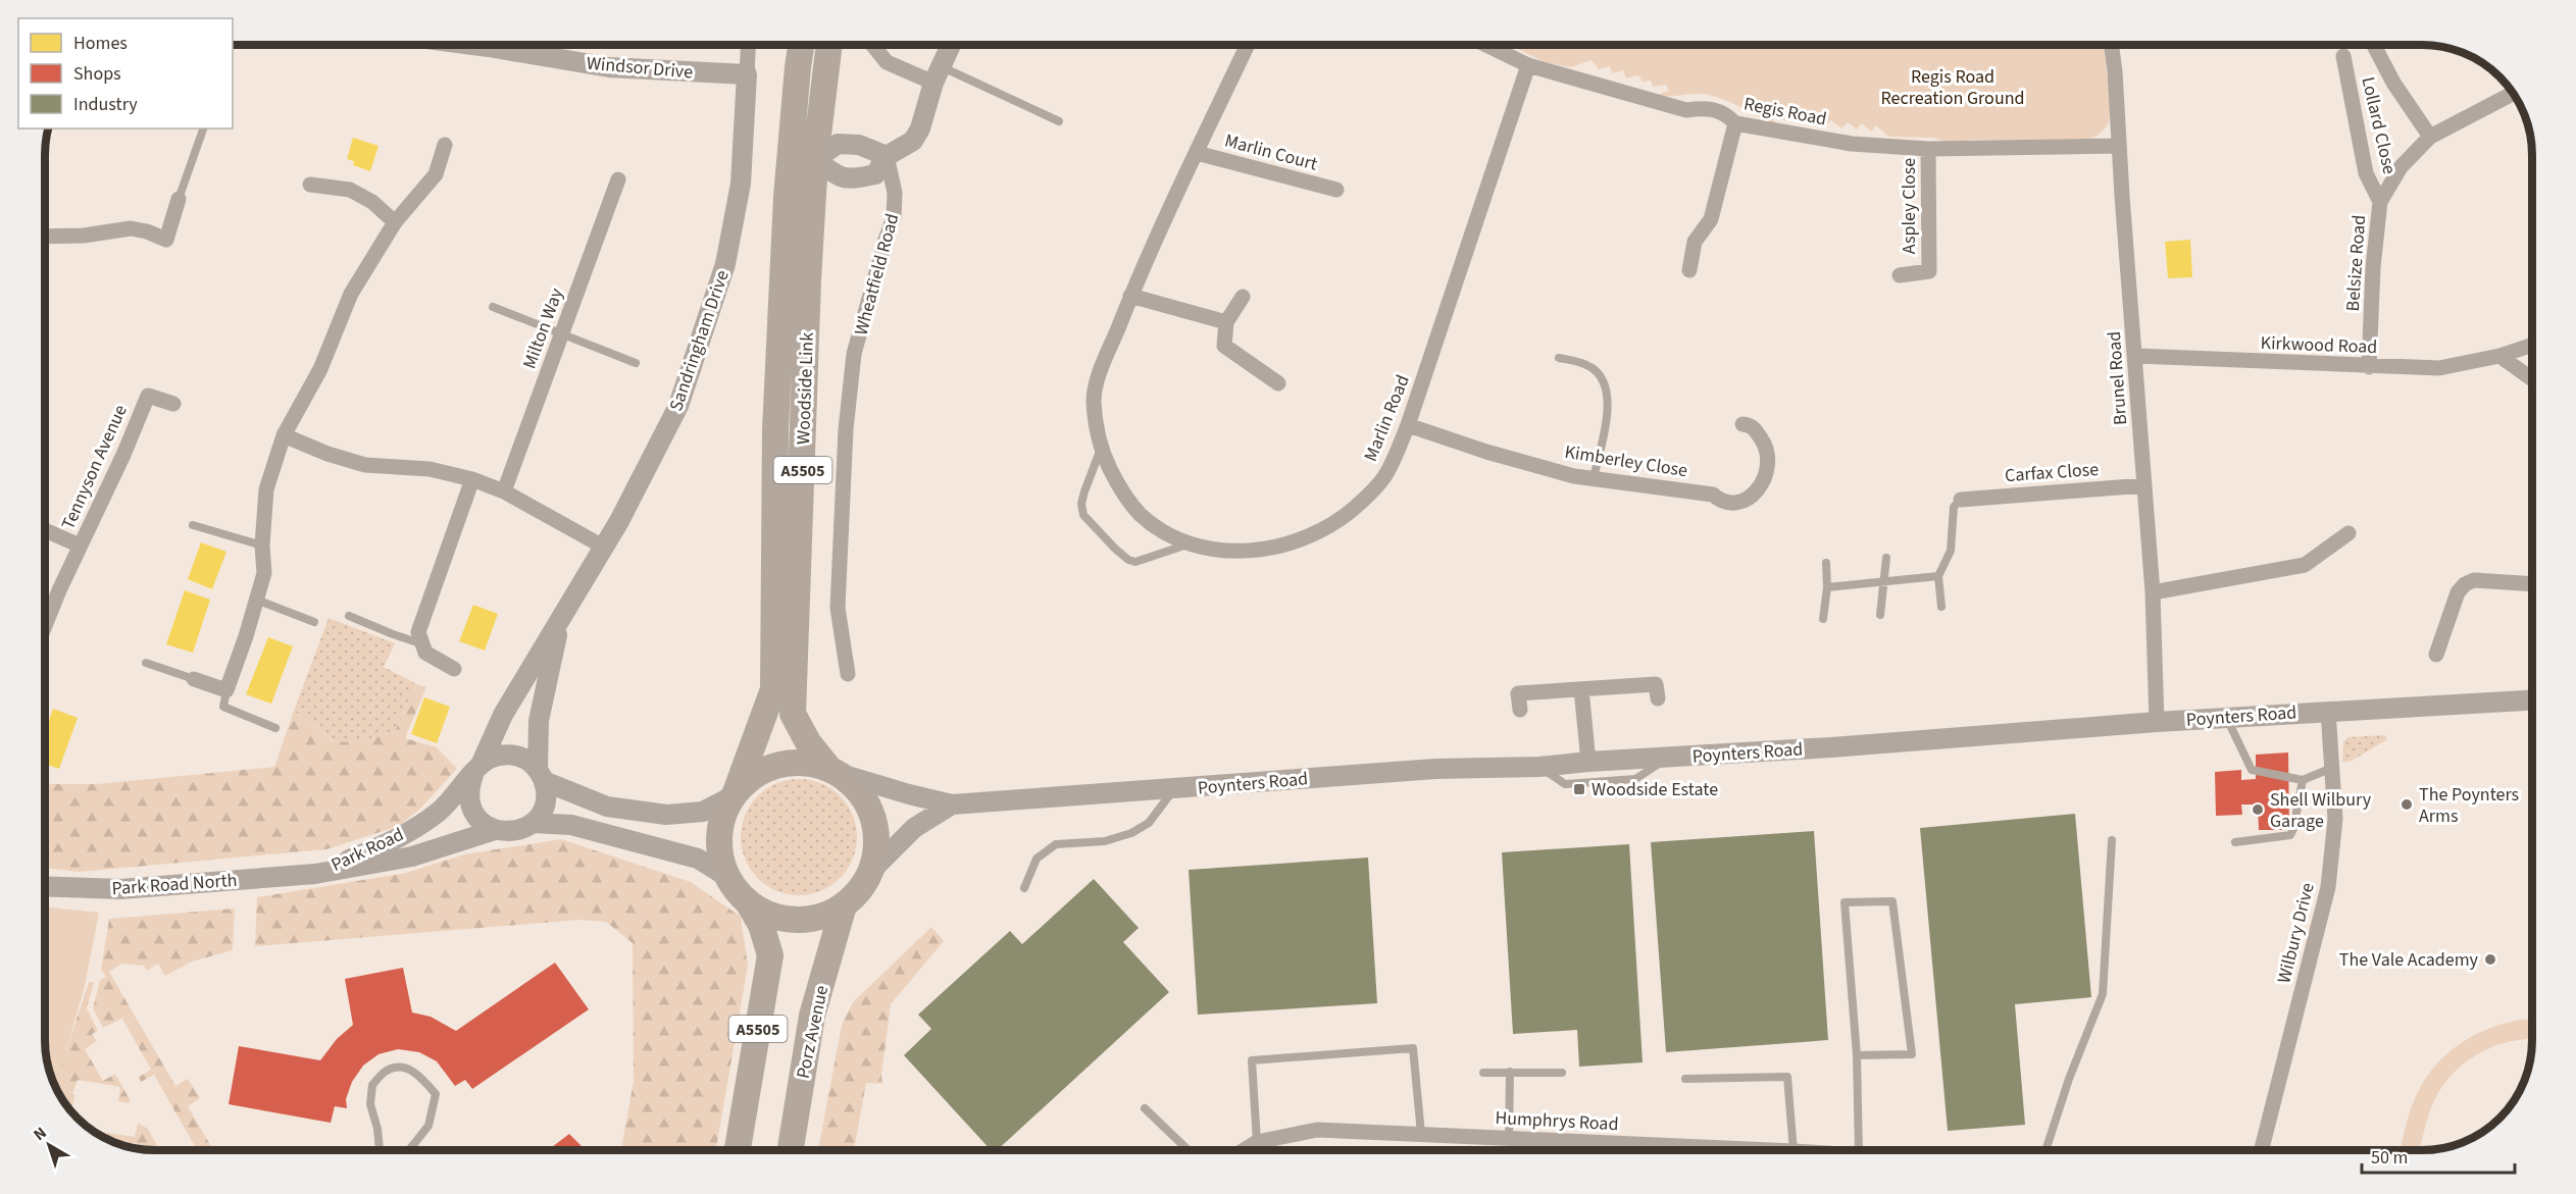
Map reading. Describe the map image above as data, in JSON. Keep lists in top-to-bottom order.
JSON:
{
  "streets": {
    "main road": ["Woodside Link", "A5505", "Porz Avenue"],
    "street": [
      "Windsor Drive",
      "Regis Road",
      "Lollard Close",
      "Marlin Court",
      "Aspley Close",
      "Belsize Road",
      "Wheatfield Road",
      "Milton Way",
      "Sandringham Drive",
      "Kirkwood Road",
      "Brunel Road",
      "Marlin Road",
      "Kimberley Close",
      "Tennyson Avenue",
      "Carfax Close",
      "Poynters Road",
      "Park Road",
      "Park Road North",
      "Wilbury Drive",
      "Humphrys Road"
    ]
  },
  "crossings": [
    ["Windsor Drive", "Sandringham Drive"],
    ["Regis Road", "Aspley Close"],
    ["Regis Road", "Brunel Road"],
    ["Regis Road", "Marlin Road"],
    ["Lollard Close", "Belsize Road"],
    ["Marlin Court", "Marlin Road"],
    ["Belsize Road", "Kirkwood Road"],
    ["Sandringham Drive", "Park Road"],
    ["Kirkwood Road", "Brunel Road"],
    ["Brunel Road", "Carfax Close"],
    ["Brunel Road", "Poynters Road"],
    ["Woodside Link", "A5505"],
    ["Woodside Link", "Poynters Road"],
    ["Woodside Link", "Porz Avenue"],
    ["Marlin Road", "Kimberley Close"],
    ["A5505", "Poynters Road"],
    ["A5505", "Porz Avenue"],
    ["Poynters Road", "Wilbury Drive"],
    ["Poynters Road", "Porz Avenue"],
    ["Park Road", "Park Road North"]
  ],
  "parks": ["Regis Road Recreation Ground"],
  "places": {
    "transit": ["Woodside Estate"],
    "other": ["The Poynters Arms", "Shell Wilbury Garage", "The Vale Academy"]
  },
  "legend": ["Homes", "Shops", "Industry"],
  "scale_bar": "50 m",
  "north": "top left"
}
